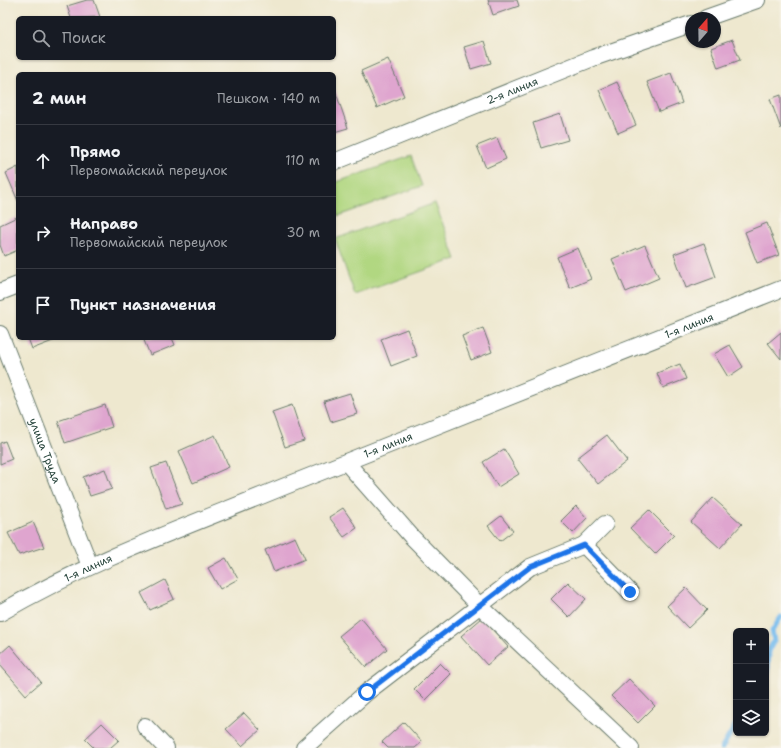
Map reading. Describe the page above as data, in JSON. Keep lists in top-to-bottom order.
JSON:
{
  "streets": {
    "street": ["2-я линия", "1-я линия", "улица Труда"]
  },
  "crossings": [
    ["1-я линия", "улица Труда"]
  ],
  "north": "top",
  "page": {
    "search": "Поиск",
    "heading": ["2 мин", "Пешком · 140 m"],
    "list": [
      ["Прямо", "Первомайский переулок", "110 m"],
      ["Направо", "Первомайский переулок", "30 m"],
      "Пункт назначения"
    ],
    "map_buttons": ["+", "−"]
  }
}
